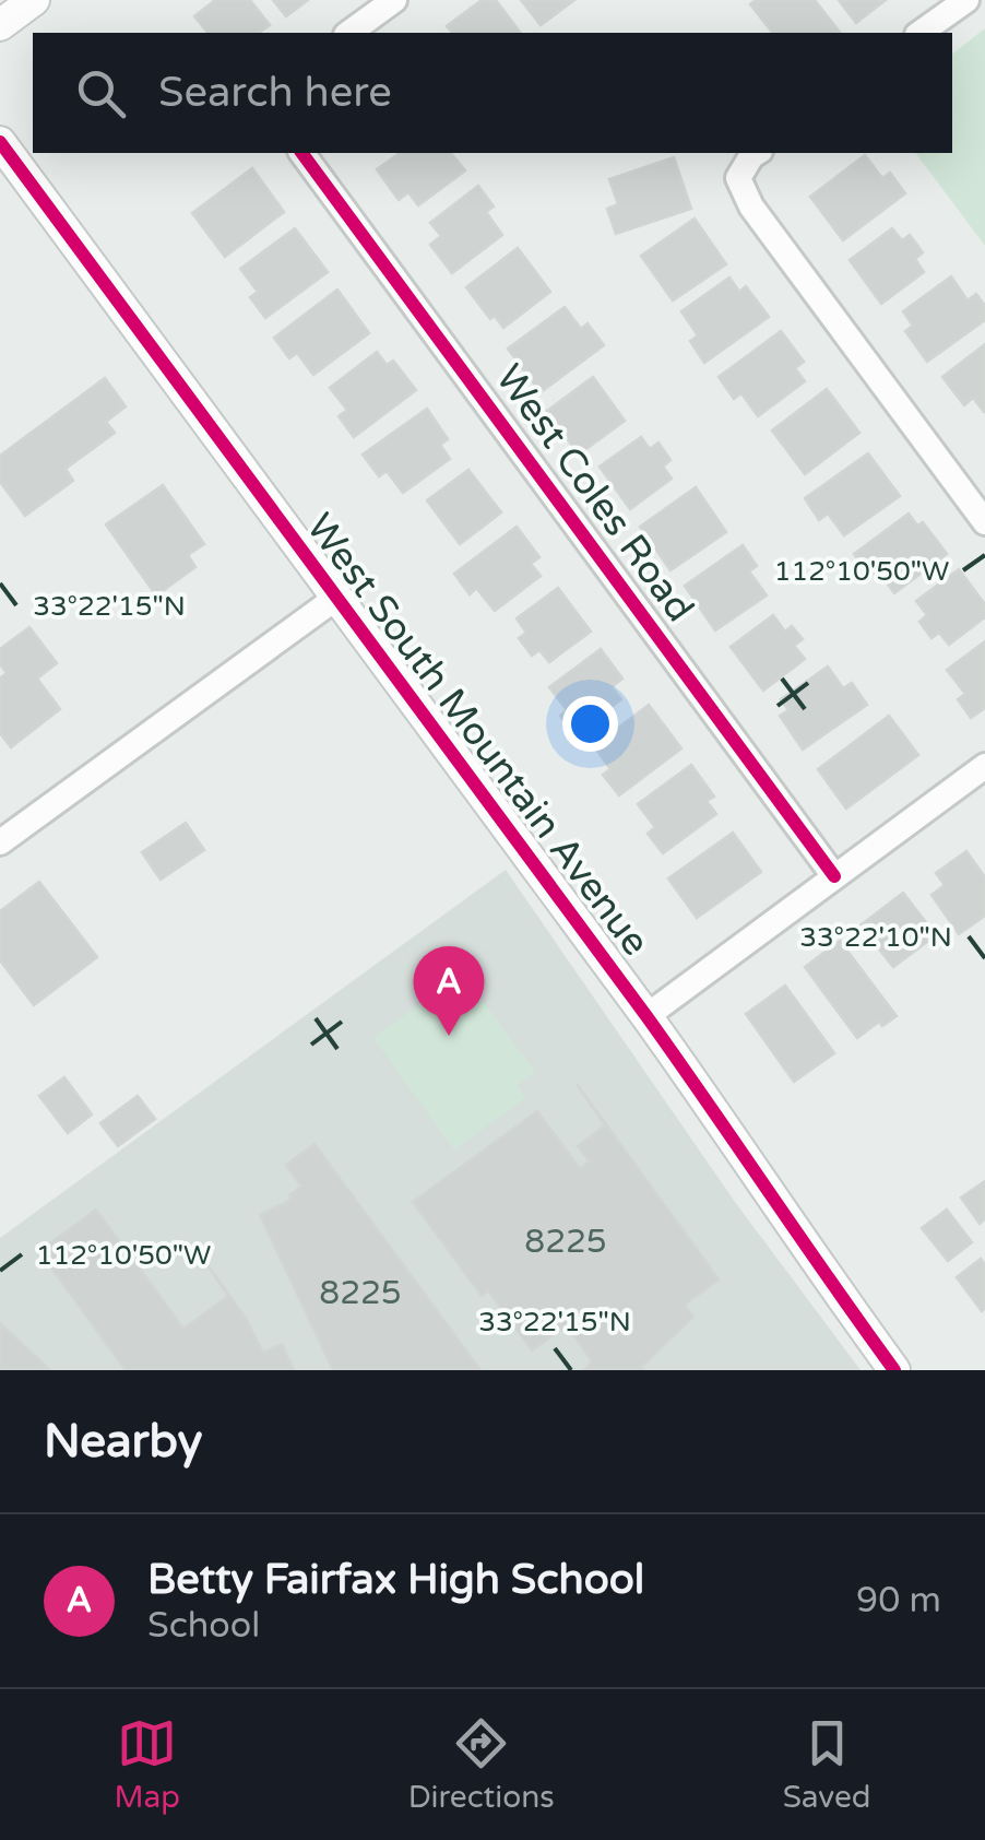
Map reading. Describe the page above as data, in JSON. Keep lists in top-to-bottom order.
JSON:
{
  "streets": {
    "street": ["West Coles Road", "West South Mountain Avenue"]
  },
  "house_numbers": ["8225", "8225"],
  "page": {
    "search": "Search here",
    "pins": "A",
    "heading": "Nearby",
    "list": [
      {
        "mark": "A",
        "name": "Betty Fairfax High School",
        "note": "School",
        "value": "90 m"
      }
    ],
    "nav": ["Map", "Directions", "Saved"]
  },
  "coordinates": ["112°10'50\"W", "33°22'15\"N", "33°22'10\"N"]
}
